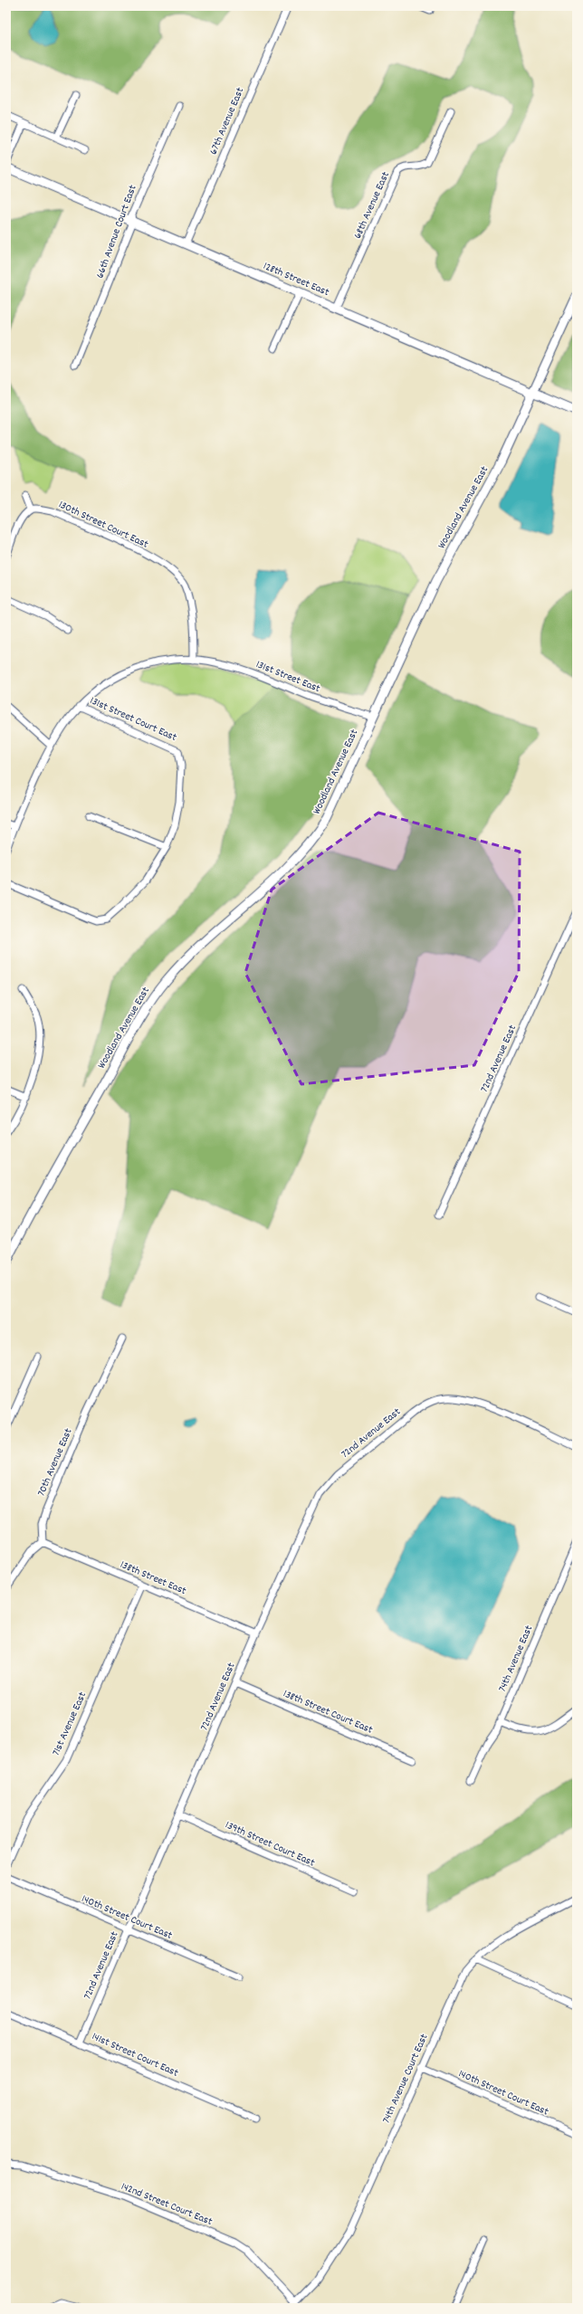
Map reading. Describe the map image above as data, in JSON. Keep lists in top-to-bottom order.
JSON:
{
  "streets": {
    "street": [
      "67th Avenue East",
      "68th Avenue East",
      "66th Avenue Court East",
      "128th Street East",
      "Woodland Avenue East",
      "130th Street Court East",
      "131st Street East",
      "131st Street Court East",
      "72nd Avenue East",
      "70th Avenue East",
      "138th Street East",
      "74th Avenue East",
      "138th Street Court East",
      "71st Avenue East",
      "139th Street Court East",
      "140th Street Court East",
      "141st Street Court East",
      "74th Avenue Court East",
      "142nd Street Court East"
    ]
  },
  "crossings": [
    ["67th Avenue East", "128th Street East"],
    ["68th Avenue East", "128th Street East"],
    ["66th Avenue Court East", "128th Street East"],
    ["128th Street East", "Woodland Avenue East"],
    ["Woodland Avenue East", "131st Street East"],
    ["130th Street Court East", "131st Street East"],
    ["131st Street East", "131st Street Court East"],
    ["72nd Avenue East", "138th Street East"],
    ["72nd Avenue East", "138th Street Court East"],
    ["72nd Avenue East", "139th Street Court East"],
    ["72nd Avenue East", "140th Street Court East"],
    ["72nd Avenue East", "141st Street Court East"],
    ["70th Avenue East", "138th Street East"],
    ["138th Street East", "71st Avenue East"],
    ["140th Street Court East", "74th Avenue Court East"],
    ["74th Avenue Court East", "142nd Street Court East"]
  ]
}
